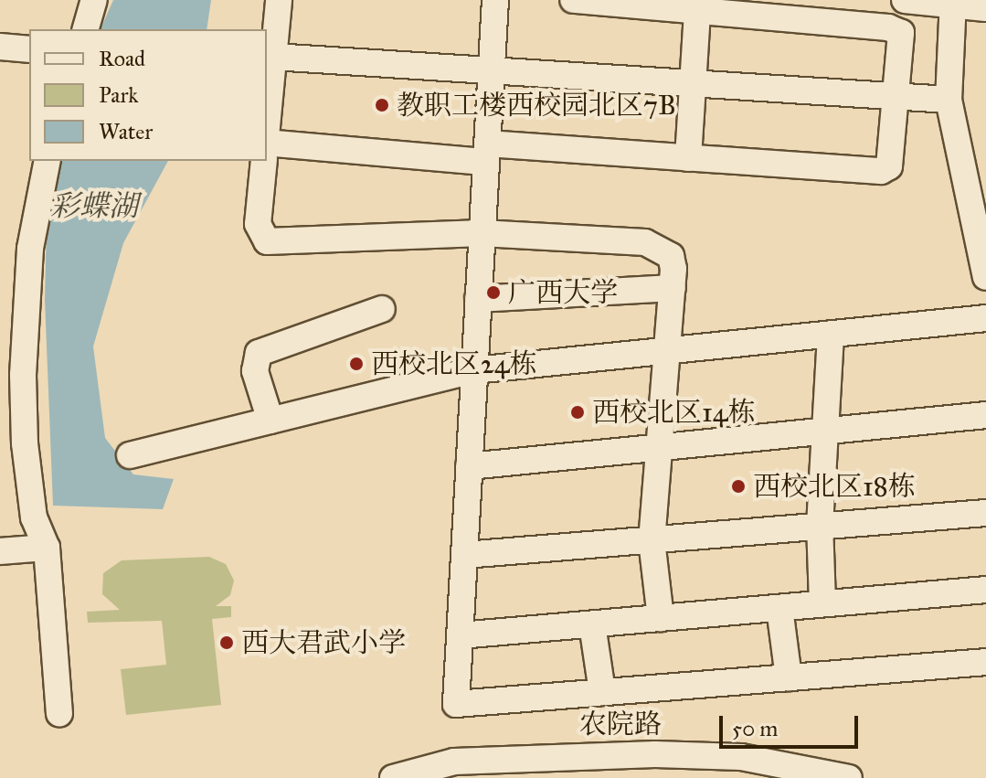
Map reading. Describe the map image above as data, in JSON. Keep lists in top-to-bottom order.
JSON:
{
  "streets": {
    "street": ["农院路"]
  },
  "water": ["彩蝶湖"],
  "places": [
    "教职工楼西校园北区7B",
    "广西大学",
    "西校北区24栋",
    "西校北区14栋",
    "西校北区18栋",
    "西大君武小学"
  ],
  "legend": ["Road", "Park", "Water"],
  "scale_bar": "50 m"
}
